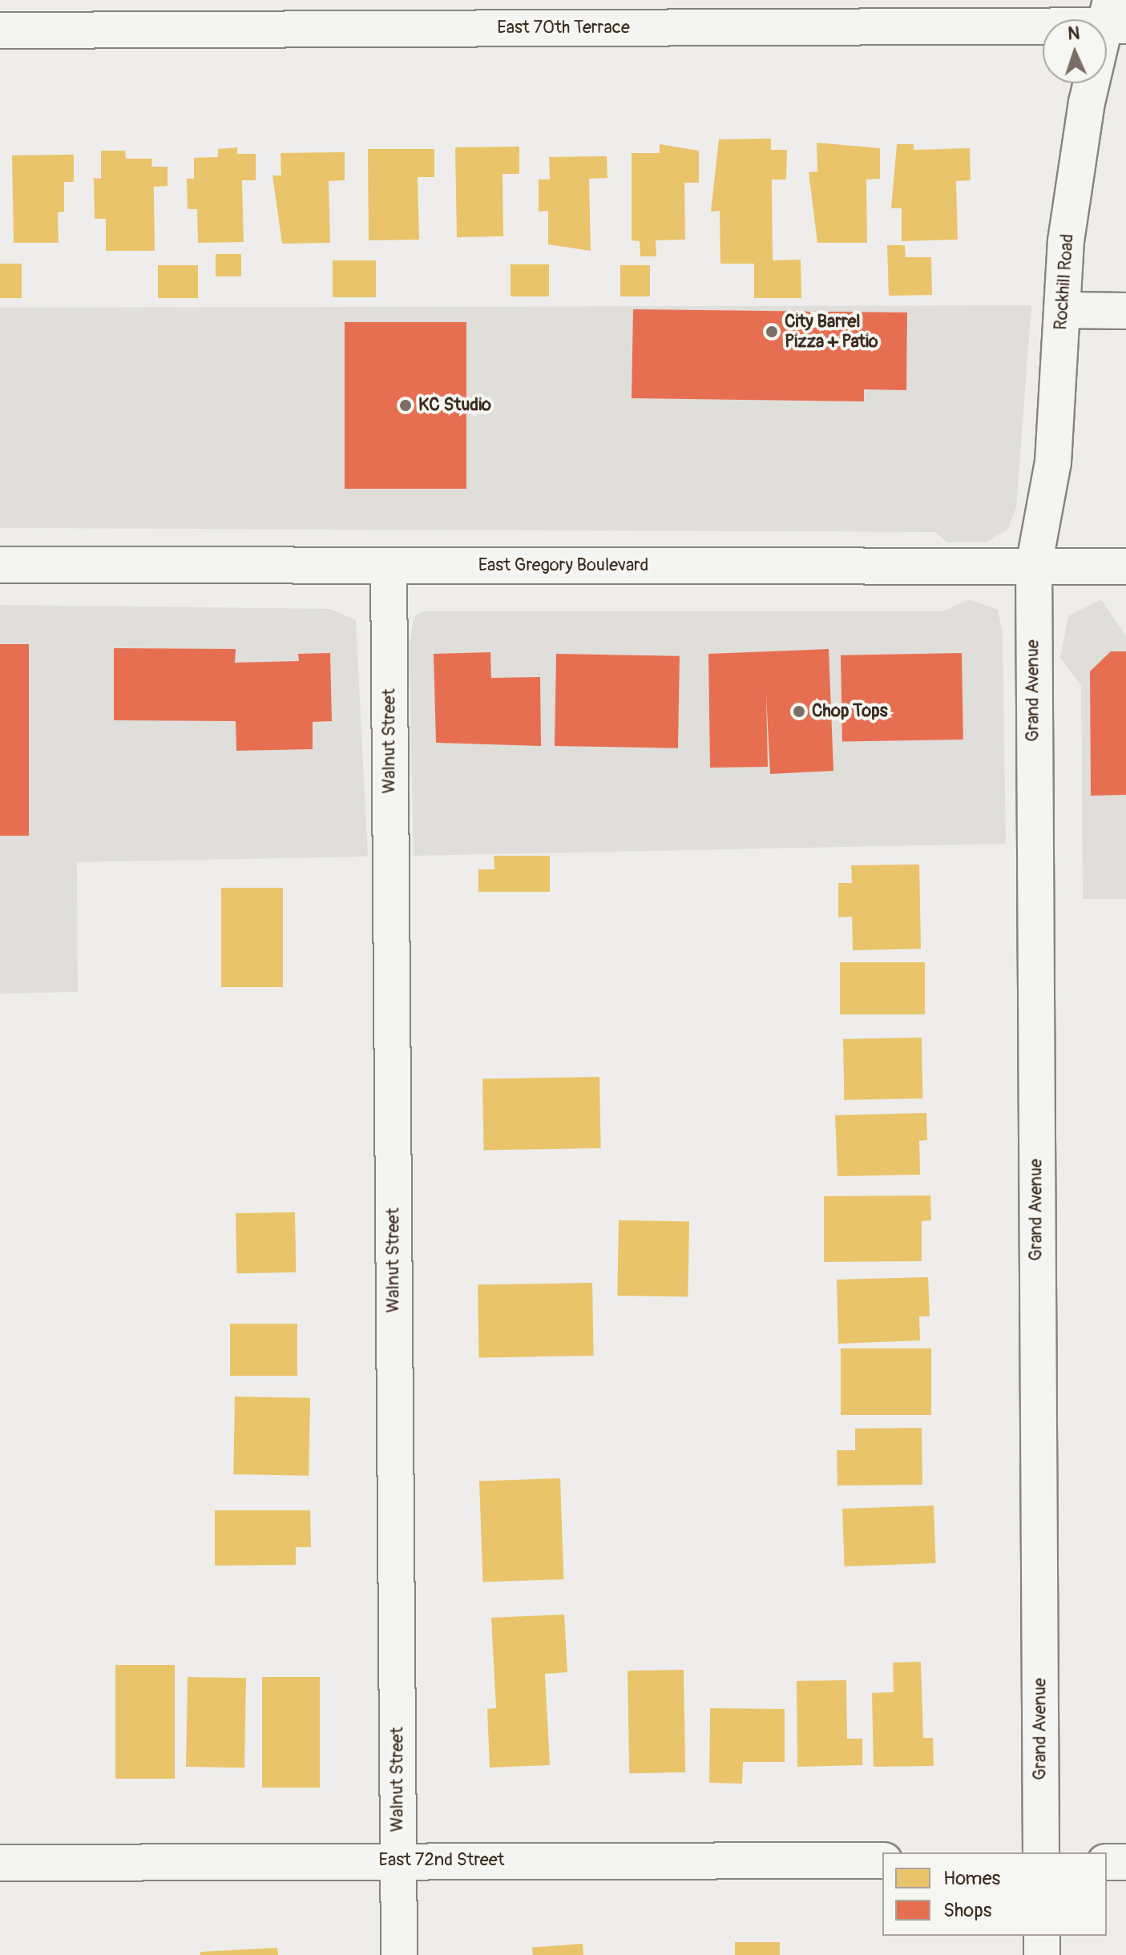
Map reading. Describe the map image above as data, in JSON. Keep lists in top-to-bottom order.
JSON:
{
  "streets": {
    "street": [
      "East 70th Terrace",
      "Rockhill Road",
      "East Gregory Boulevard",
      "Grand Avenue",
      "Walnut Street",
      "East 72nd Street"
    ]
  },
  "crossings": [
    ["East 70th Terrace", "Rockhill Road"],
    ["Rockhill Road", "East Gregory Boulevard"],
    ["Rockhill Road", "Grand Avenue"],
    ["East Gregory Boulevard", "Grand Avenue"],
    ["East Gregory Boulevard", "Walnut Street"],
    ["Walnut Street", "East 72nd Street"]
  ],
  "places": ["City Barrel Pizza + Patio", "KC Studio", "Chop Tops"],
  "legend": ["Homes", "Shops"],
  "north": "top"
}
